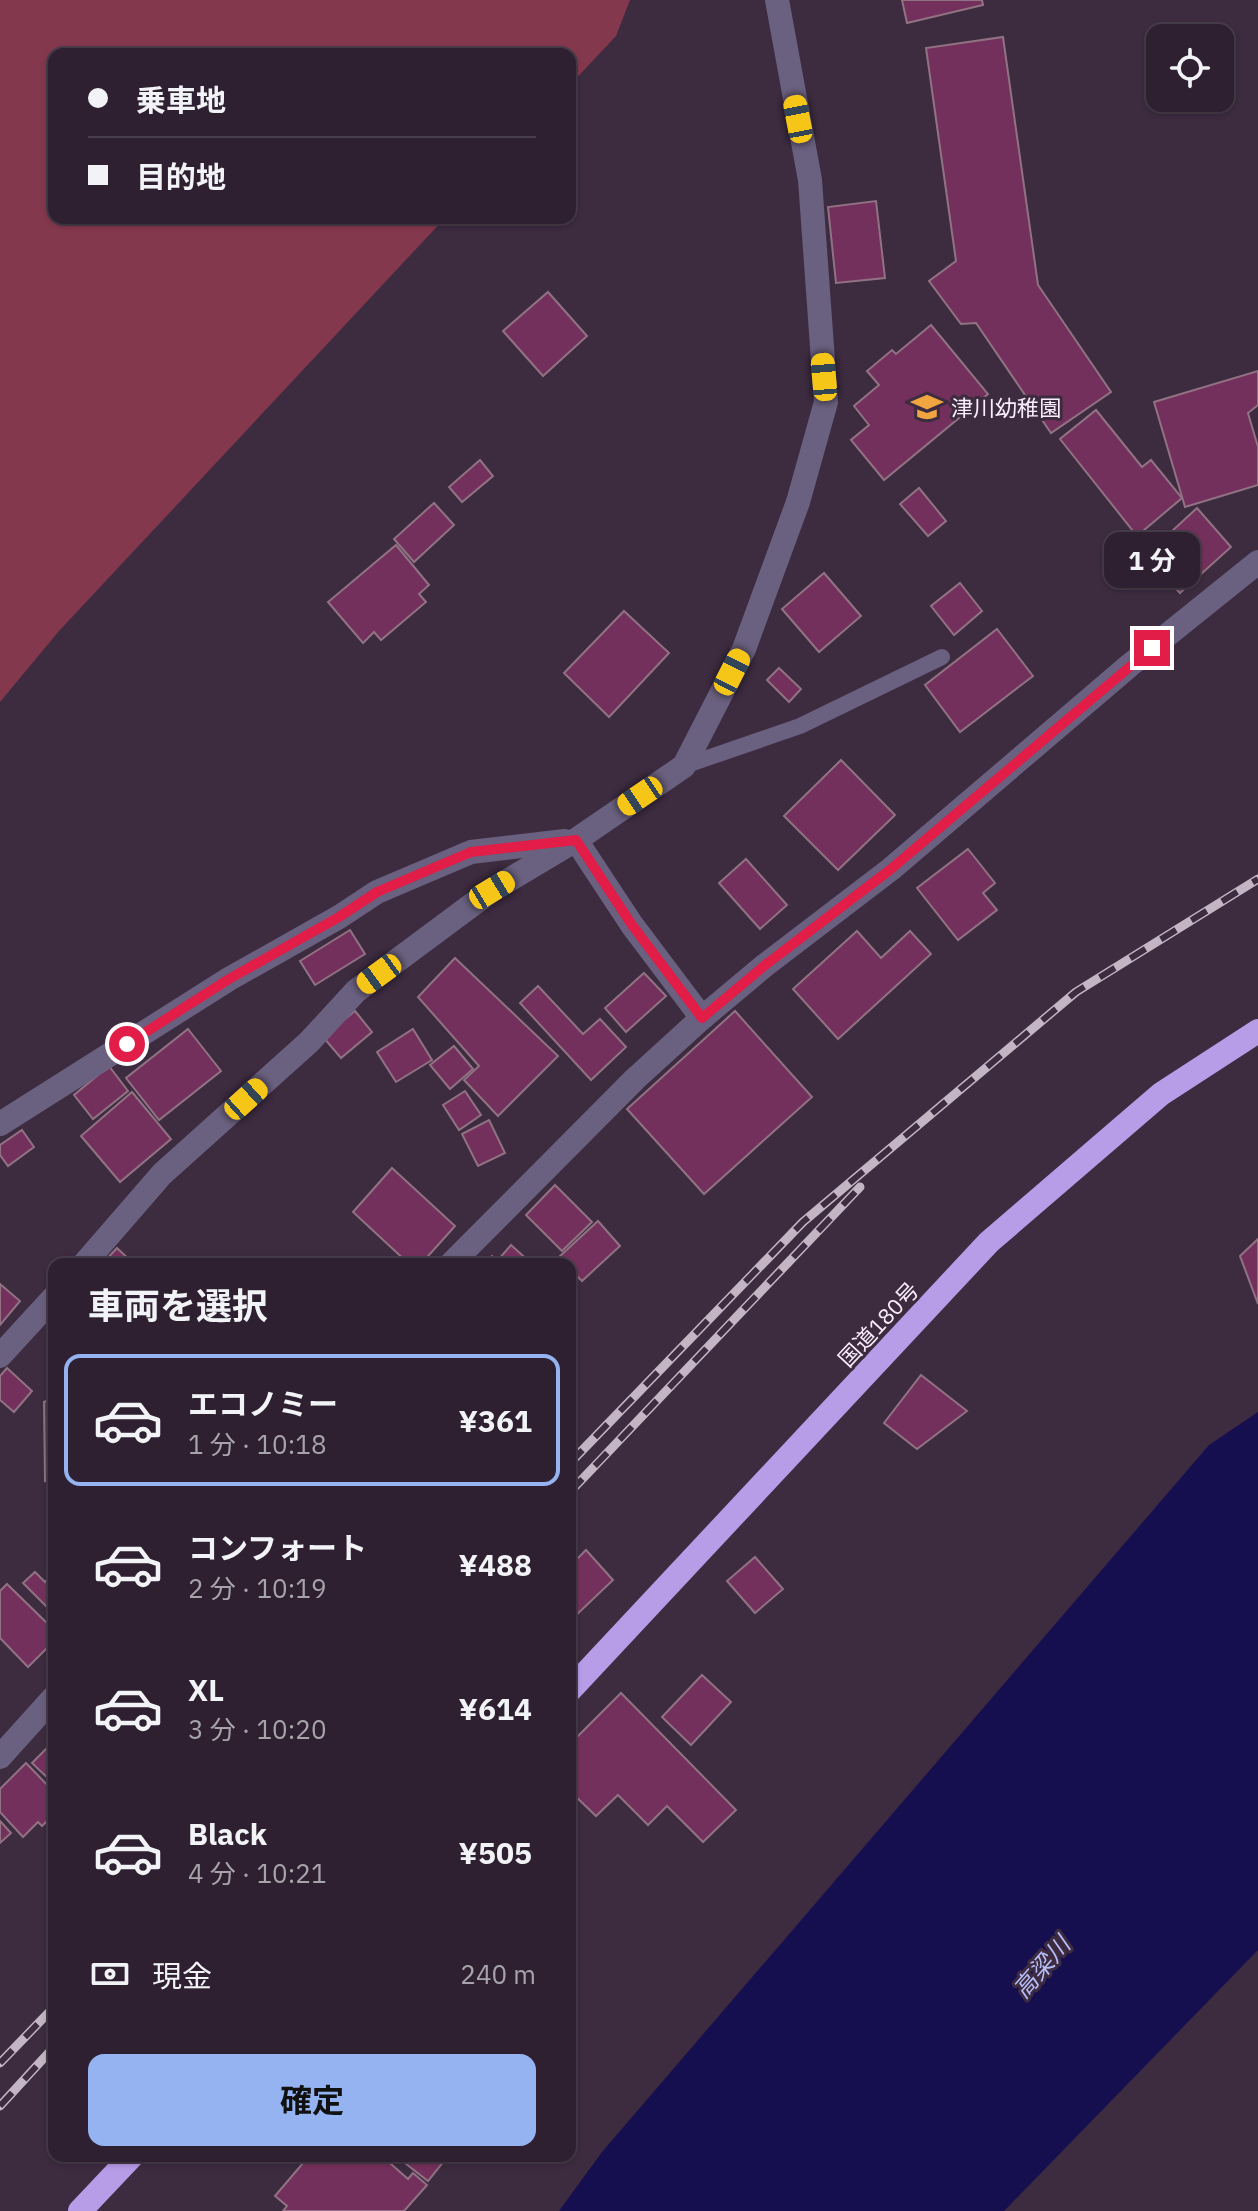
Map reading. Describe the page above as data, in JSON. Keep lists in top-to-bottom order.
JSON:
{
  "streets": {
    "highway": ["国道180号"]
  },
  "water": ["高梁川"],
  "places": {
    "school or university": ["津川幼稚園"]
  },
  "page": {
    "banner": ["乗車地", "目的地"],
    "bubble": "1 分",
    "heading": "車両を選択",
    "list": [
      {
        "name": "エコノミー",
        "note": "1 分 · 10:18",
        "value": "¥361"
      },
      {
        "name": "コンフォート",
        "note": "2 分 · 10:19",
        "value": "¥488"
      },
      {
        "name": "XL",
        "note": "3 分 · 10:20",
        "value": "¥614"
      },
      {
        "name": "Black",
        "note": "4 分 · 10:21",
        "value": "¥505"
      }
    ],
    "pay": ["現金", "240 m"],
    "buttons": "確定"
  }
}
